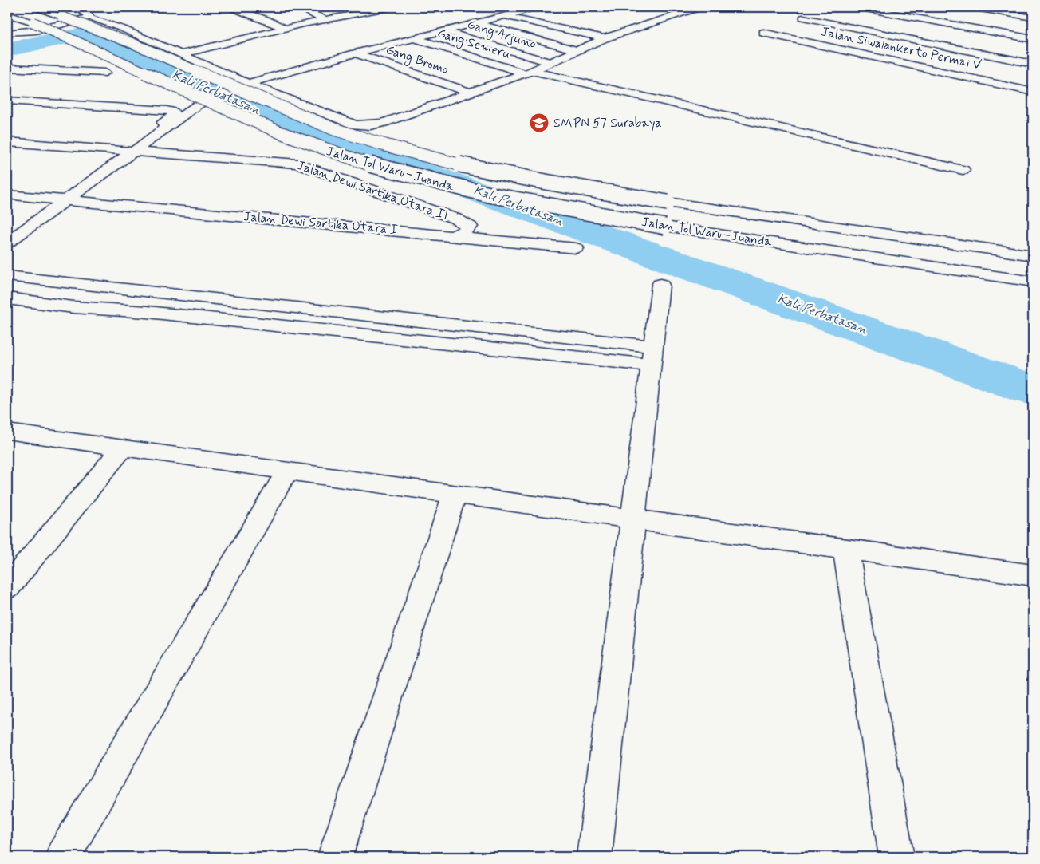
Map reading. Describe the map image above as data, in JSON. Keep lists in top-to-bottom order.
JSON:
{
  "streets": {
    "main road": [
      "Gang Arjuno",
      "Gang Semeru",
      "Jalan Siwalankerto Permai V",
      "Gang Bromo",
      "Jalan Tol Waru–Juanda",
      "Jalan Dewi Sartika Utara II",
      "Jalan Dewi Sartika Utara I"
    ]
  },
  "crossings": [
    ["Jalan Dewi Sartika Utara II", "Jalan Dewi Sartika Utara I"]
  ],
  "water": ["Kali Perbatasan"],
  "places": {
    "school or university": ["SMPN 57 Surabaya"]
  }
}
